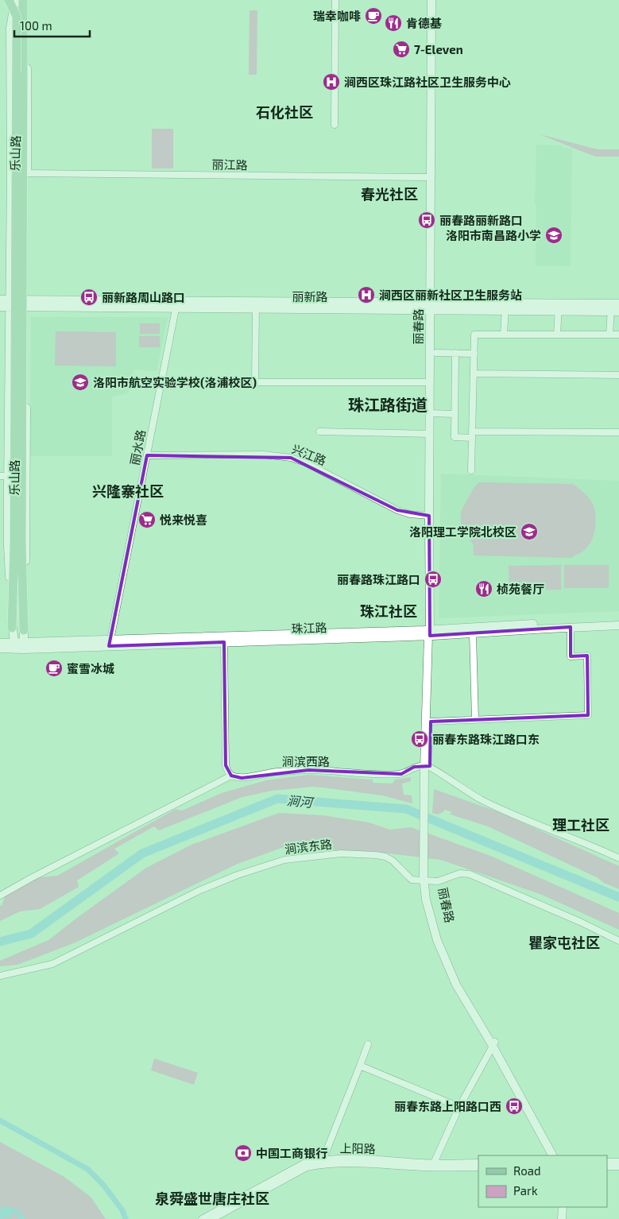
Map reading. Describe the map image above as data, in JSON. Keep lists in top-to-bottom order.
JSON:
{
  "streets": {
    "main road": [
      "乐山路",
      "丽新路",
      "丽春路",
      "珠江路"
    ],
    "street": [
      "丽江路",
      "丽水路",
      "兴江路",
      "涧滨西路",
      "涧滨东路",
      "上阳路"
    ]
  },
  "crossings": [
    ["乐山路", "丽江路"],
    ["乐山路", "丽新路"],
    ["乐山路", "珠江路"],
    ["丽江路", "丽春路"],
    ["丽新路", "丽春路"],
    ["丽新路", "丽水路"],
    ["丽春路", "兴江路"],
    ["丽春路", "珠江路"],
    ["丽春路", "涧滨西路"],
    ["丽春路", "涧滨东路"],
    ["丽水路", "兴江路"],
    ["丽水路", "珠江路"]
  ],
  "districts": [
    "石化社区",
    "春光社区",
    "珠江路街道",
    "兴隆寨社区",
    "珠江社区",
    "理工社区",
    "瞿家屯社区",
    "泉舜盛世唐庄社区"
  ],
  "water": ["涧河"],
  "places": {
    "cafe": ["瑞幸咖啡", "蜜雪冰城"],
    "restaurant": ["肯德基", "桢苑餐厅"],
    "supermarket": ["7-Eleven", "悦来悦喜"],
    "hospital": ["涧西区珠江路社区卫生服务中心", "涧西区丽新社区卫生服务站"],
    "bus stop": [
      "丽春路丽新路口",
      "丽新路周山路口",
      "丽春路珠江路口",
      "丽春东路珠江路口东",
      "丽春东路上阳路口西"
    ],
    "school or university": ["洛阳市南昌路小学", "洛阳市航空实验学校(洛浦校区)", "洛阳理工学院北校区"],
    "bank": ["中国工商银行"]
  },
  "legend": ["Road", "Park"],
  "scale_bar": "100 m"
}
